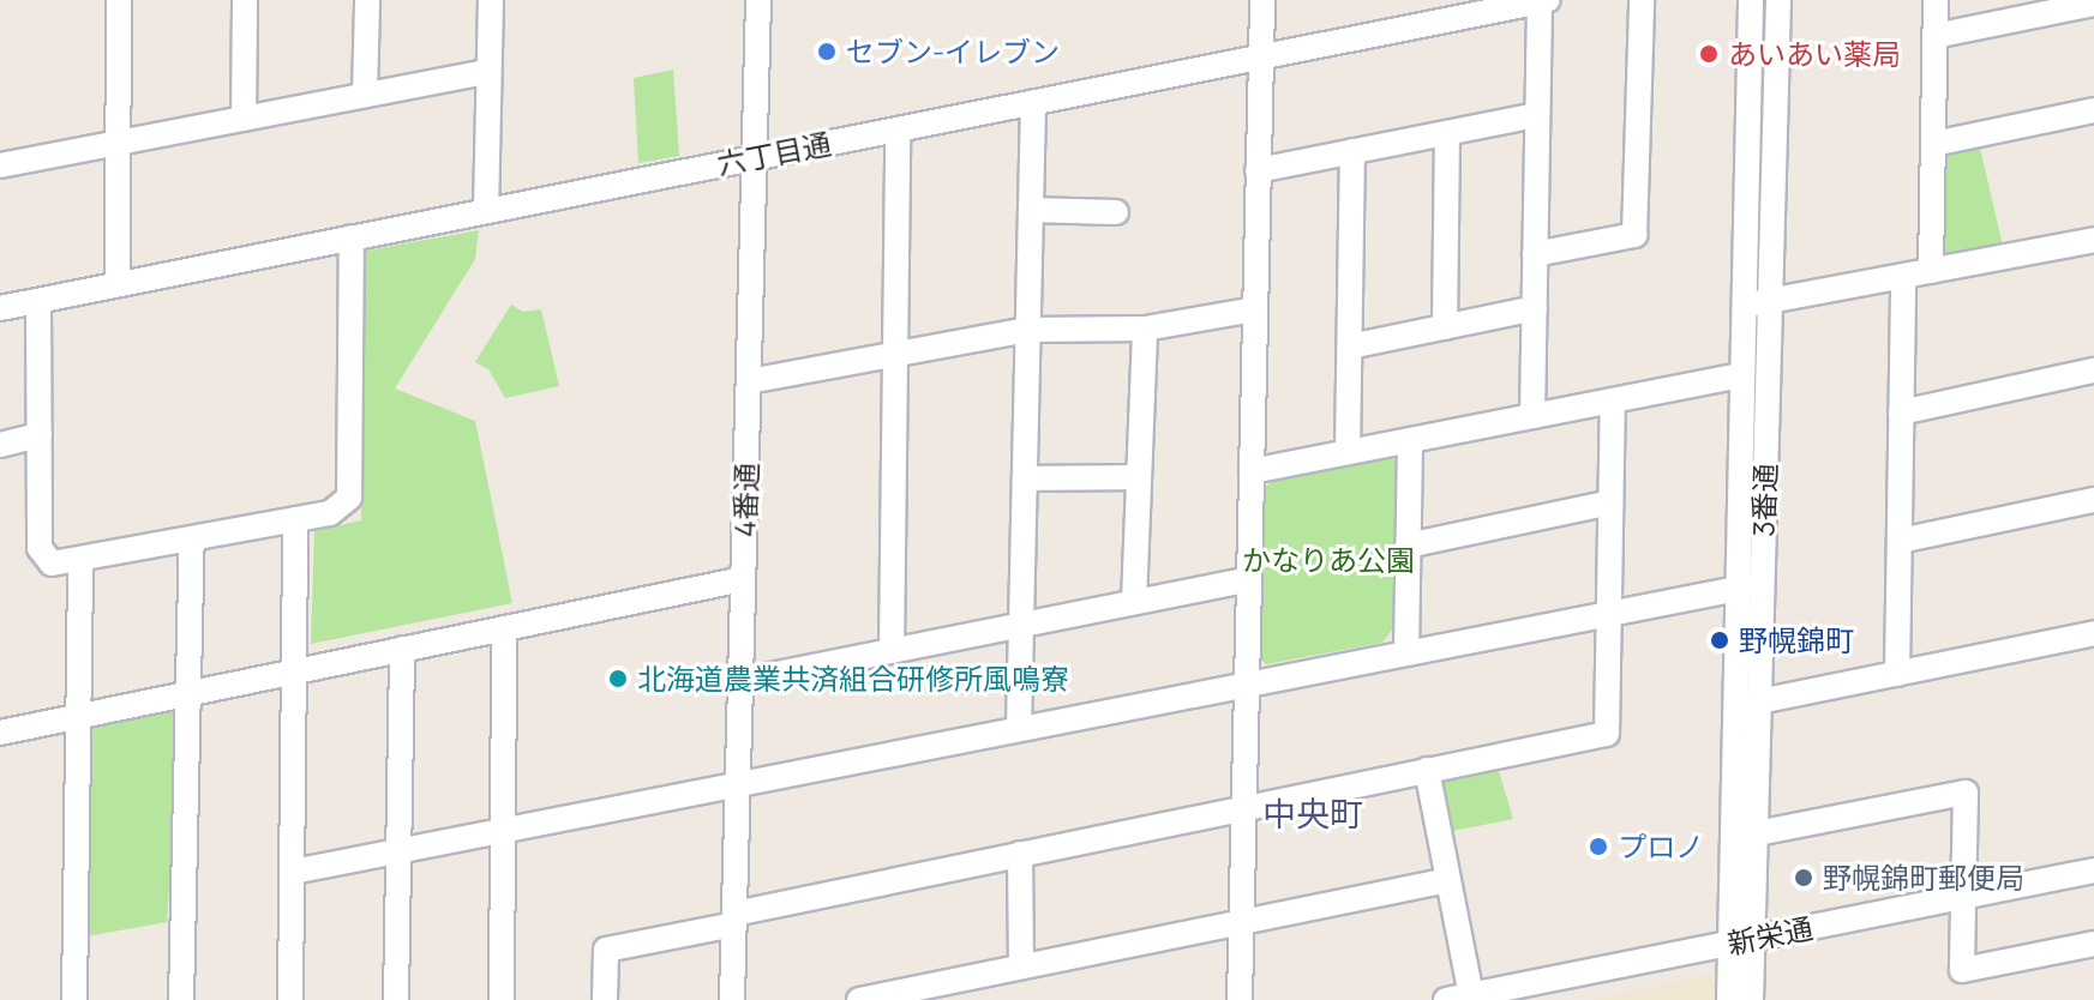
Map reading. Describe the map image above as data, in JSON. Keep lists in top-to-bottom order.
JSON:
{
  "streets": {
    "street": [
      "六丁目通",
      "4番通",
      "3番通",
      "新栄通"
    ]
  },
  "crossings": [
    ["六丁目通", "4番通"],
    ["3番通", "新栄通"]
  ],
  "districts": ["中央町"],
  "parks": ["かなりあ公園"],
  "places": [
    "セブン-イレブン",
    "あいあい薬局",
    "野幌錦町",
    "北海道農業共済組合研修所風鳴寮",
    "プロノ",
    "野幌錦町郵便局"
  ]
}
